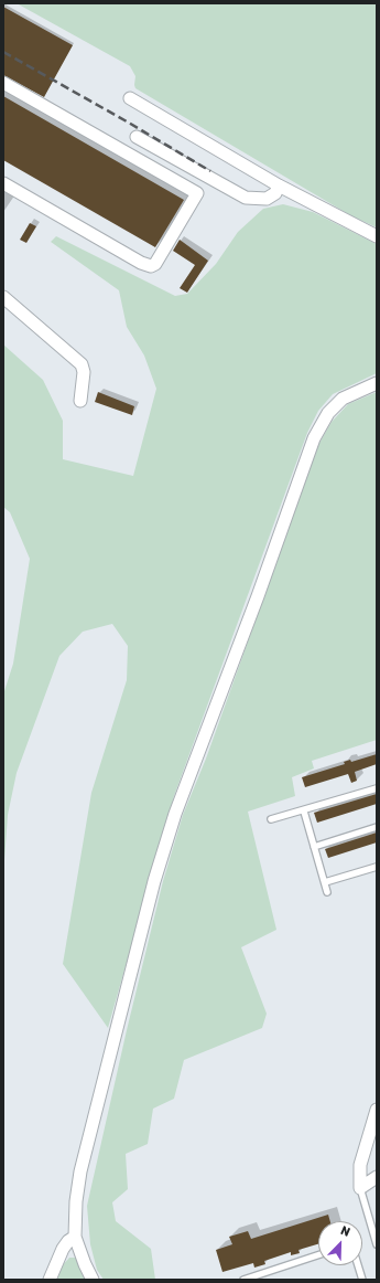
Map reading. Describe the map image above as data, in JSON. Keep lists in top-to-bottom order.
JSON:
{
  "north": "top right"
}
